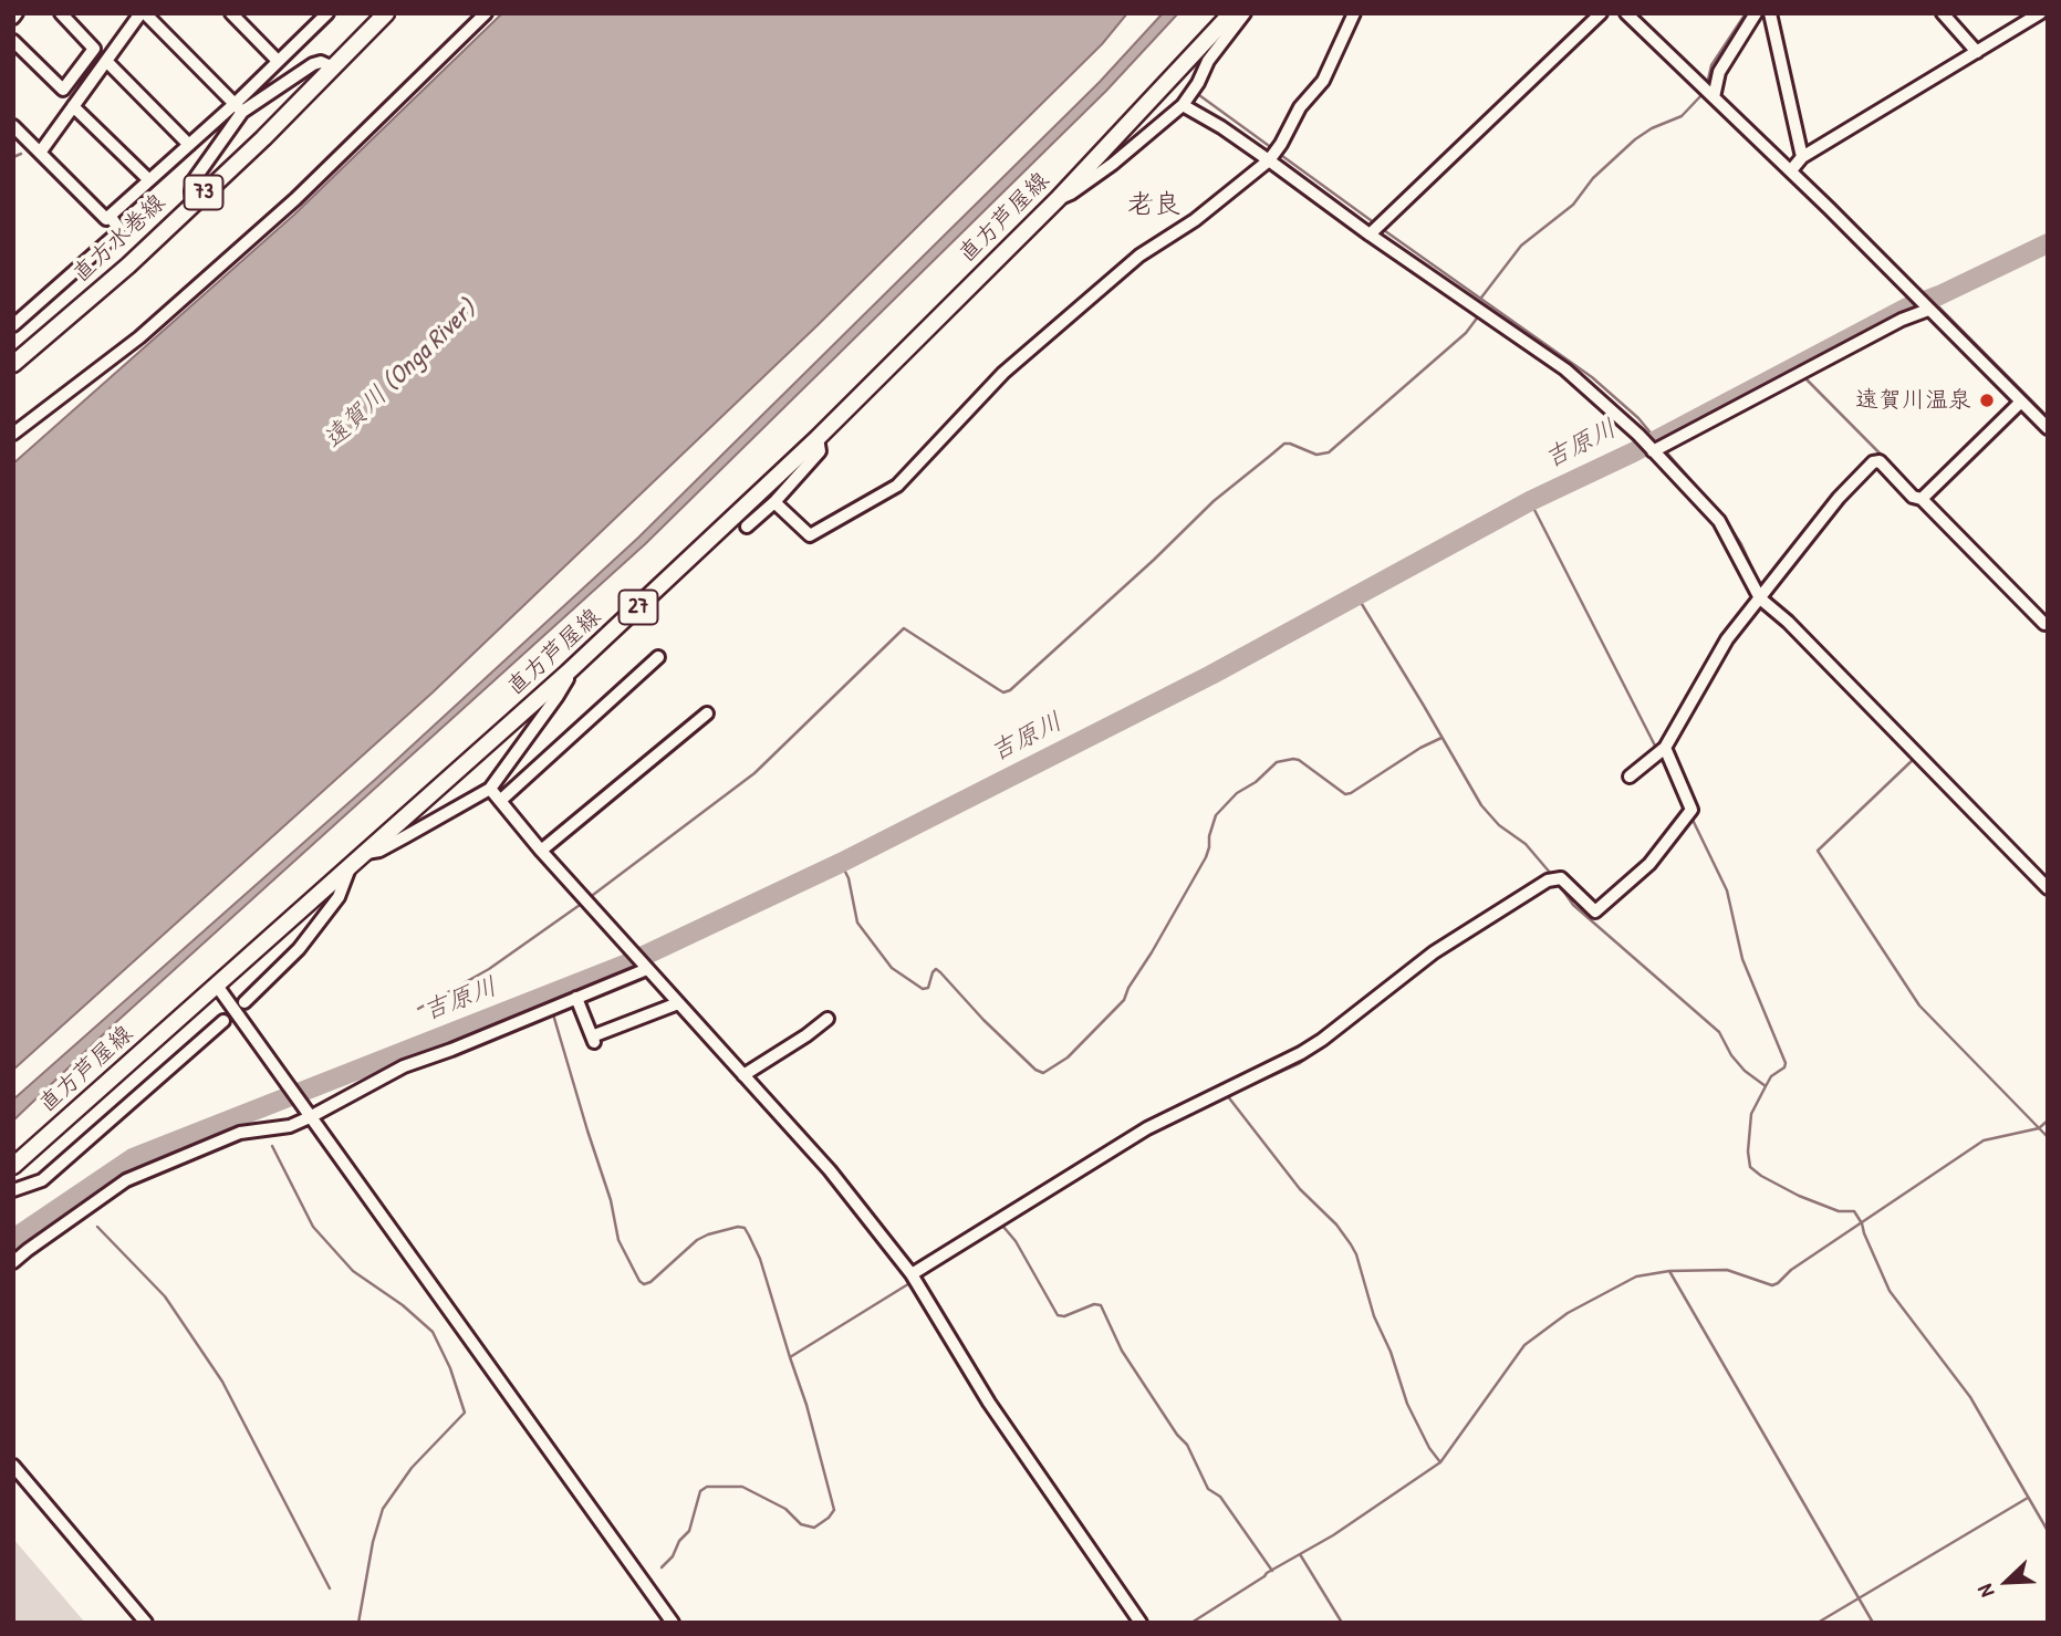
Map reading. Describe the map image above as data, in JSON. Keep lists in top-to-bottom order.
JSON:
{
  "streets": {
    "main road": [
      "73",
      "直方芦屋線",
      "直方水巻線",
      "27"
    ]
  },
  "districts": ["老良"],
  "water": ["遠賀川 (Onga River)", "吉原川"],
  "places": ["遠賀川温泉"],
  "north": "bottom left"
}
